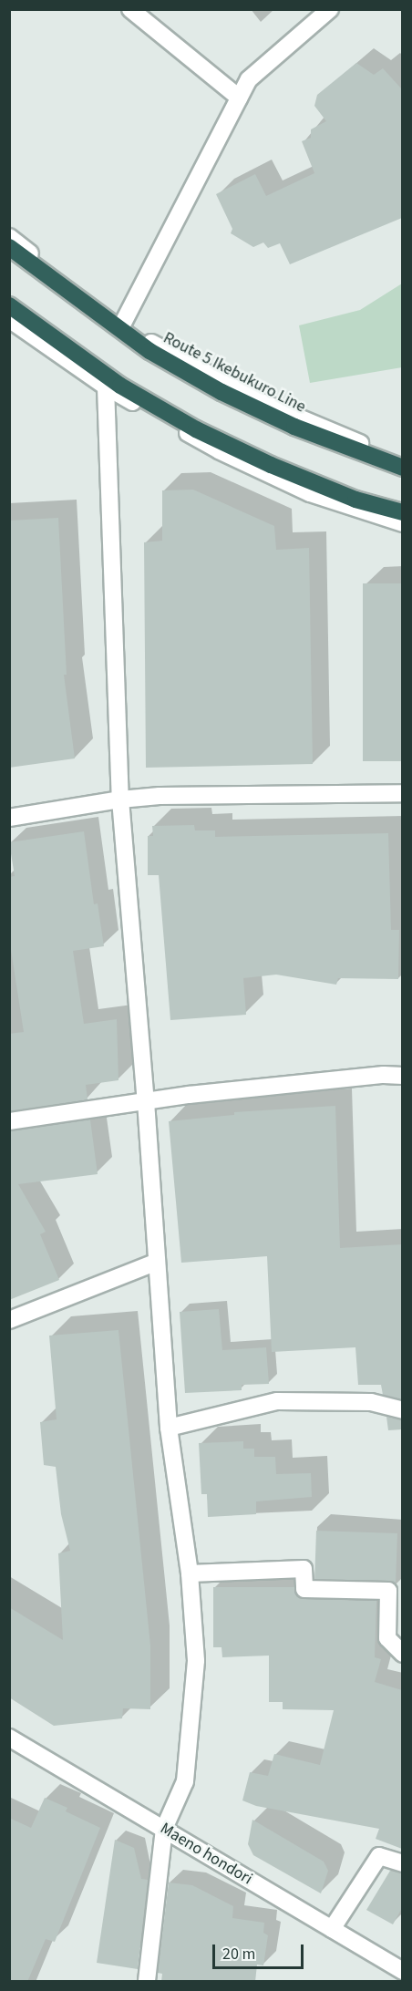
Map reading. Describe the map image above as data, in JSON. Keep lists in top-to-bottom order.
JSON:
{
  "streets": {
    "highway": ["Route 5 Ikebukuro Line"],
    "street": ["Maeno hondori"]
  },
  "scale_bar": "20 m"
}
